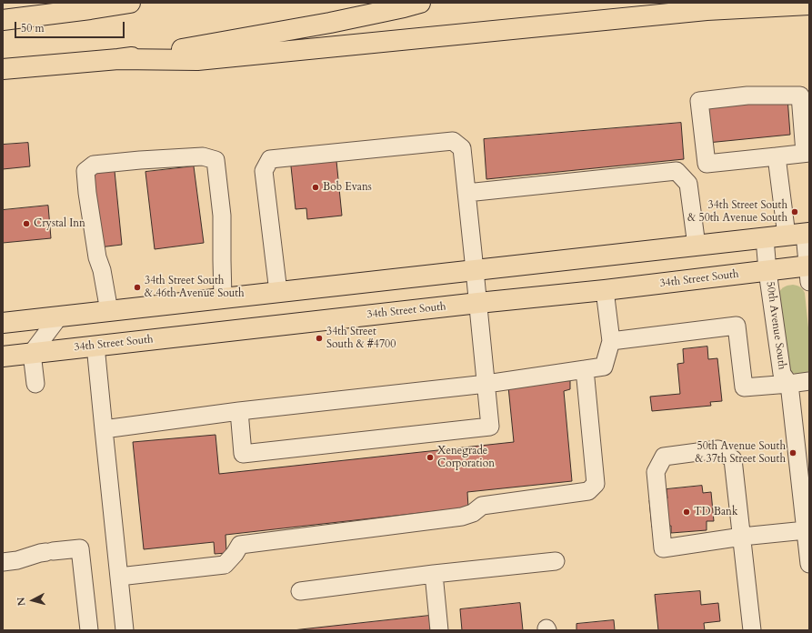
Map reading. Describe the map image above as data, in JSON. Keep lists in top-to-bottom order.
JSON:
{
  "streets": {
    "highway": ["34th Street South"],
    "street": ["50th Avenue South"]
  },
  "crossings": [
    ["34th Street South", "50th Avenue South"]
  ],
  "places": [
    "Bob Evans",
    "34th Street South & 50th Avenue South",
    "Crystal Inn",
    "34th Street South & 46th Avenue South",
    "34th Street South & #4700",
    "50th Avenue South & 37th Street South",
    "Xenegrade Corporation",
    "TD Bank"
  ],
  "scale_bar": "50 m",
  "north": "left"
}
